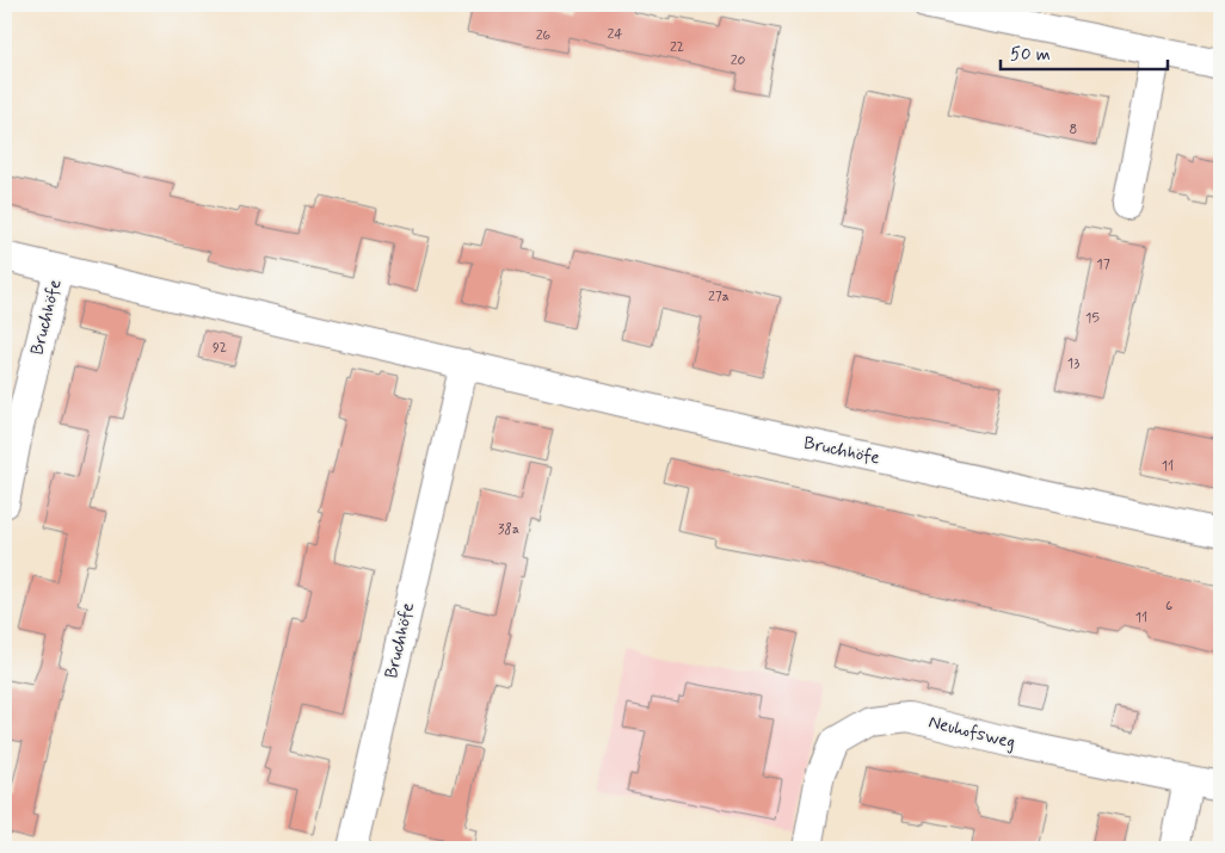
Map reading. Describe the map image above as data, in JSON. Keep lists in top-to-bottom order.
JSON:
{
  "streets": {
    "street": ["Bruchhöfe", "Neuhofsweg"]
  },
  "house_numbers": [
    "24",
    "26",
    "22",
    "20",
    "8",
    "17",
    "27a",
    "15",
    "92",
    "13",
    "11",
    "38a",
    "6",
    "11"
  ],
  "scale_bar": "50 m"
}
